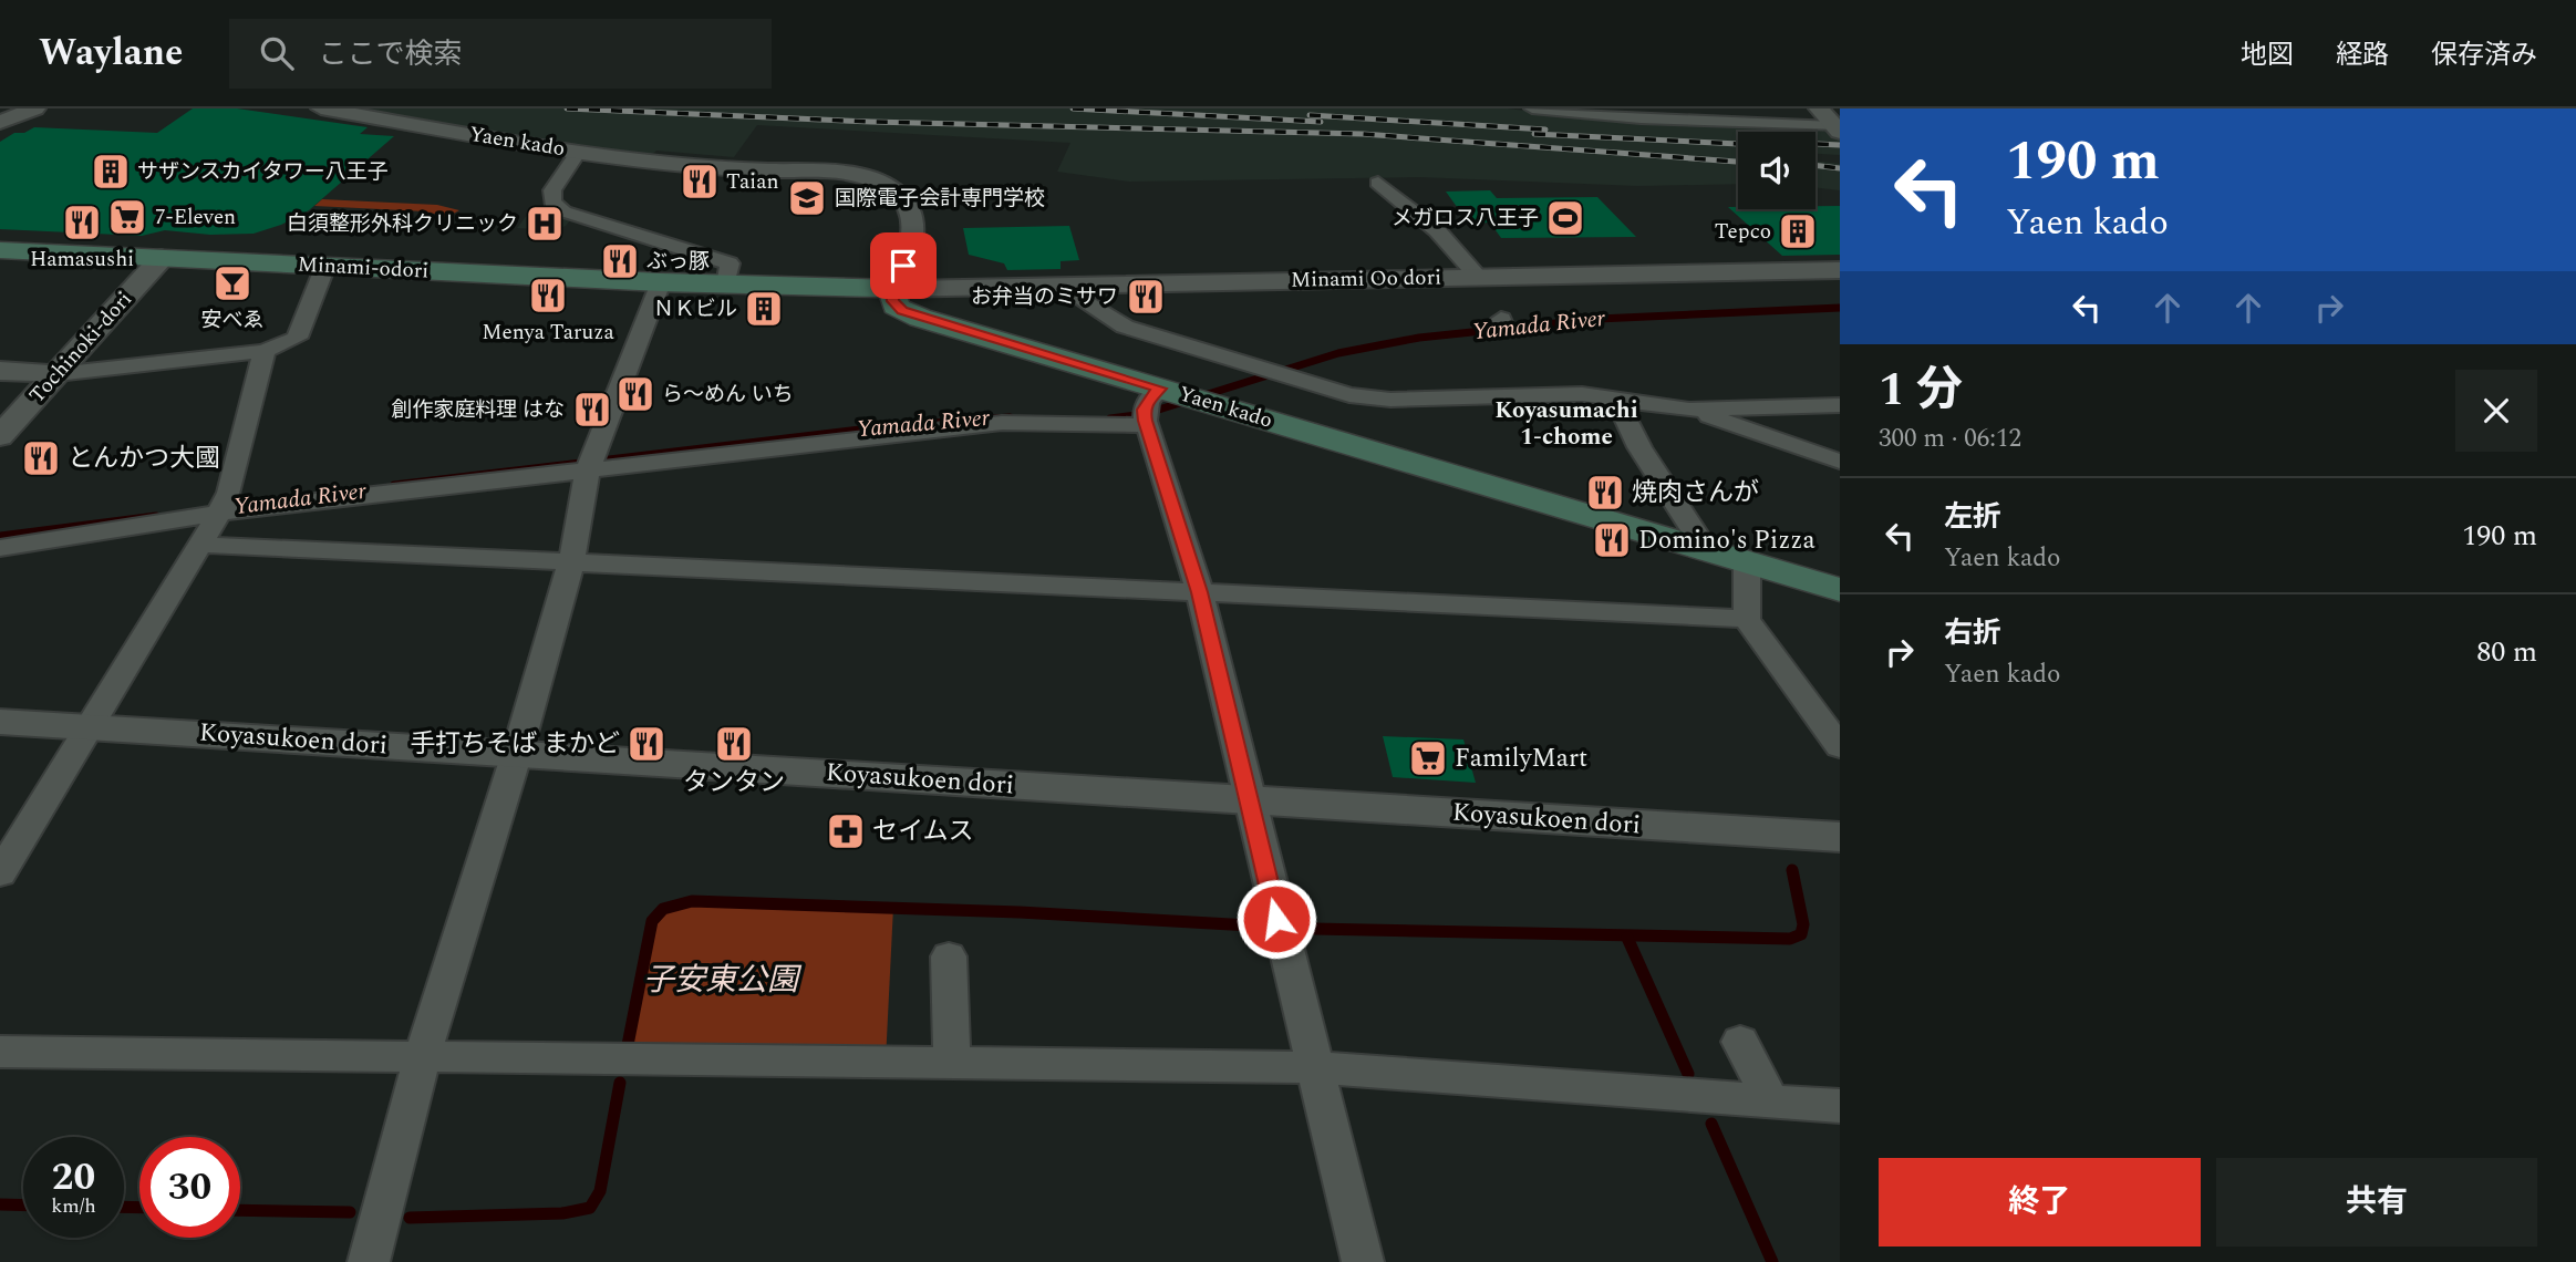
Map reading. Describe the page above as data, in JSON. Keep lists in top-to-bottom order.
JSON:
{
  "streets": {
    "main road": ["Yaen kado", "Minami-odori"],
    "street": ["Minami Oo dori", "Tochinoki-dori", "Koyasukoen dori"]
  },
  "crossings": [
    ["Yaen kado", "Minami-odori"],
    ["Yaen kado", "Minami Oo dori"],
    ["Minami-odori", "Tochinoki-dori"]
  ],
  "districts": ["Koyasumachi 1-chome"],
  "water": ["Yamada River"],
  "parks": ["子安東公園"],
  "places": {
    "building": ["サザンスカイタワー八王子", "Tepco", "ＮＫビル"],
    "restaurant": [
      "Taian",
      "Hamasushi",
      "ぶっ豚",
      "Menya Taruza",
      "お弁当のミサワ",
      "ら～めん いち",
      "創作家庭料理 はな",
      "とんかつ大國",
      "焼肉さんが",
      "Domino's Pizza",
      "手打ちそば まかど",
      "タンタン"
    ],
    "school or university": ["国際電子会計専門学校"],
    "supermarket": ["7-Eleven", "FamilyMart"],
    "sports": ["メガロス八王子"],
    "hospital": ["白須整形外科クリニック"],
    "bar": ["安べゑ"],
    "pharmacy": ["セイムス"]
  },
  "page": {
    "header": "Waylane",
    "search": "ここで検索",
    "nav": ["地図", "経路", "保存済み"],
    "turn": ["190 m", "Yaen kado"],
    "heading": ["1 分", "300 m · 06:12"],
    "list": [
      {
        "name": "左折",
        "note": "Yaen kado",
        "value": "190 m"
      },
      {
        "name": "右折",
        "note": "Yaen kado",
        "value": "80 m"
      }
    ],
    "speed": "20 km/h",
    "limit": "30",
    "buttons": ["終了", "共有"]
  }
}
